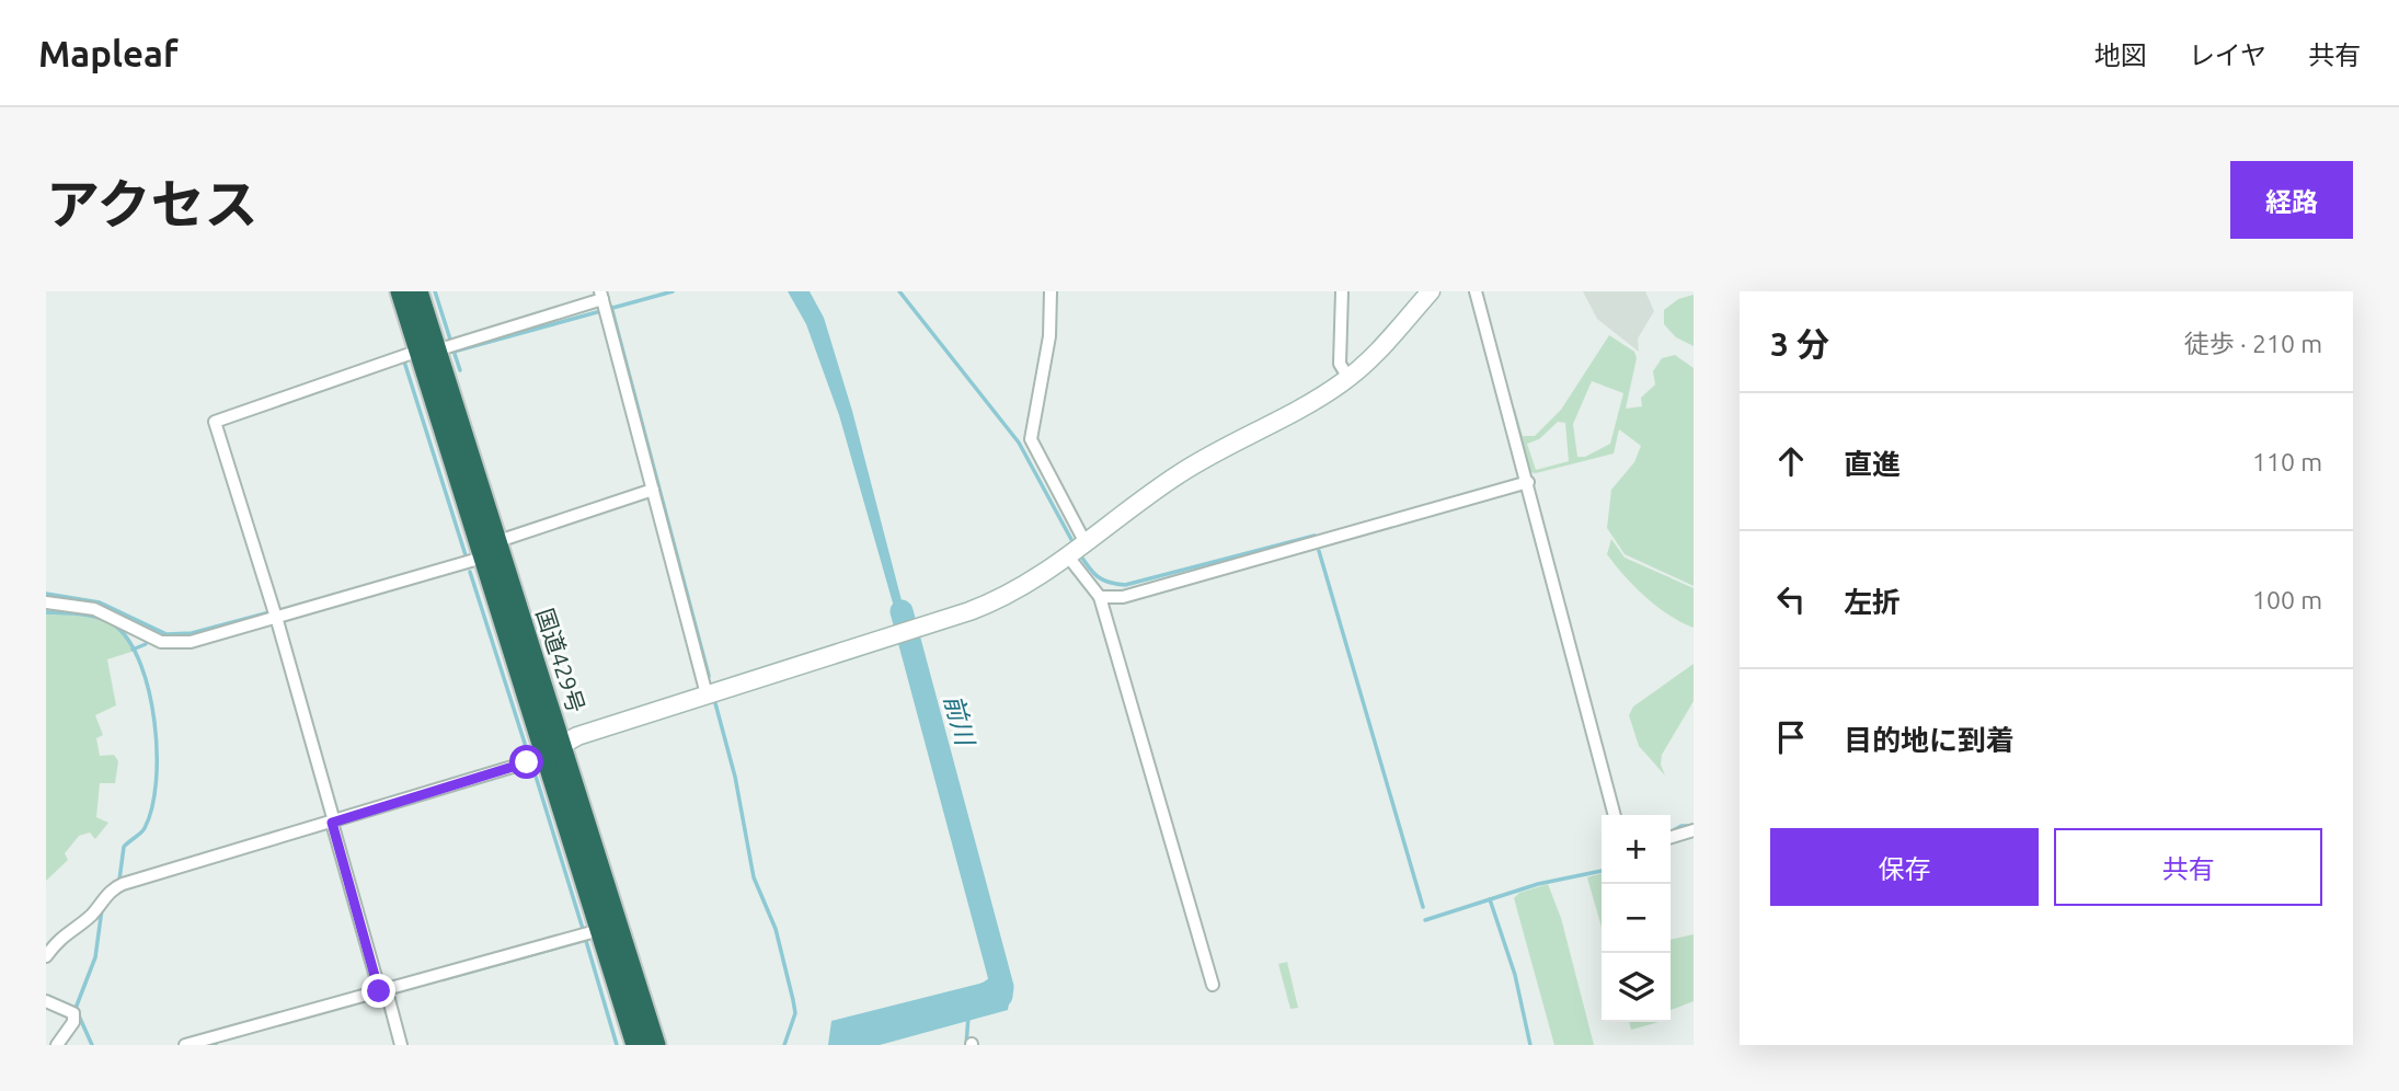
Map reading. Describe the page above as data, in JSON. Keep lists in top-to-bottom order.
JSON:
{
  "streets": {
    "highway": ["国道429号"]
  },
  "water": ["前川"],
  "page": {
    "header": "Mapleaf",
    "nav": ["地図", "レイヤ", "共有"],
    "title": "アクセス",
    "buttons": [
      "経路",
      ["保存", "共有"]
    ],
    "heading": ["3 分", "徒歩 · 210 m"],
    "list": [
      ["直進", "110 m"],
      ["左折", "100 m"],
      "目的地に到着"
    ],
    "map_buttons": ["+", "−"]
  }
}
